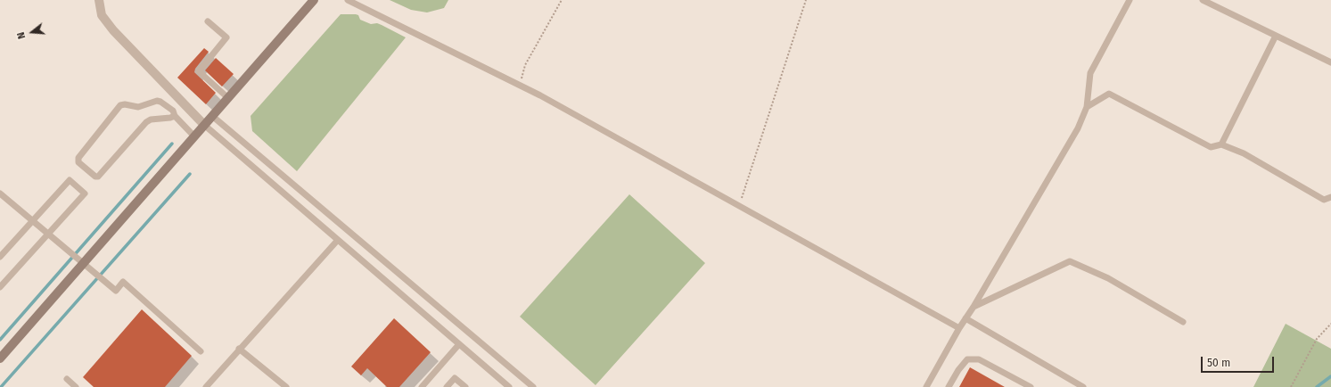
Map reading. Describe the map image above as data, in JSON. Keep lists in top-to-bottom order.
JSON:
{
  "scale_bar": "50 m",
  "north": "left"
}
